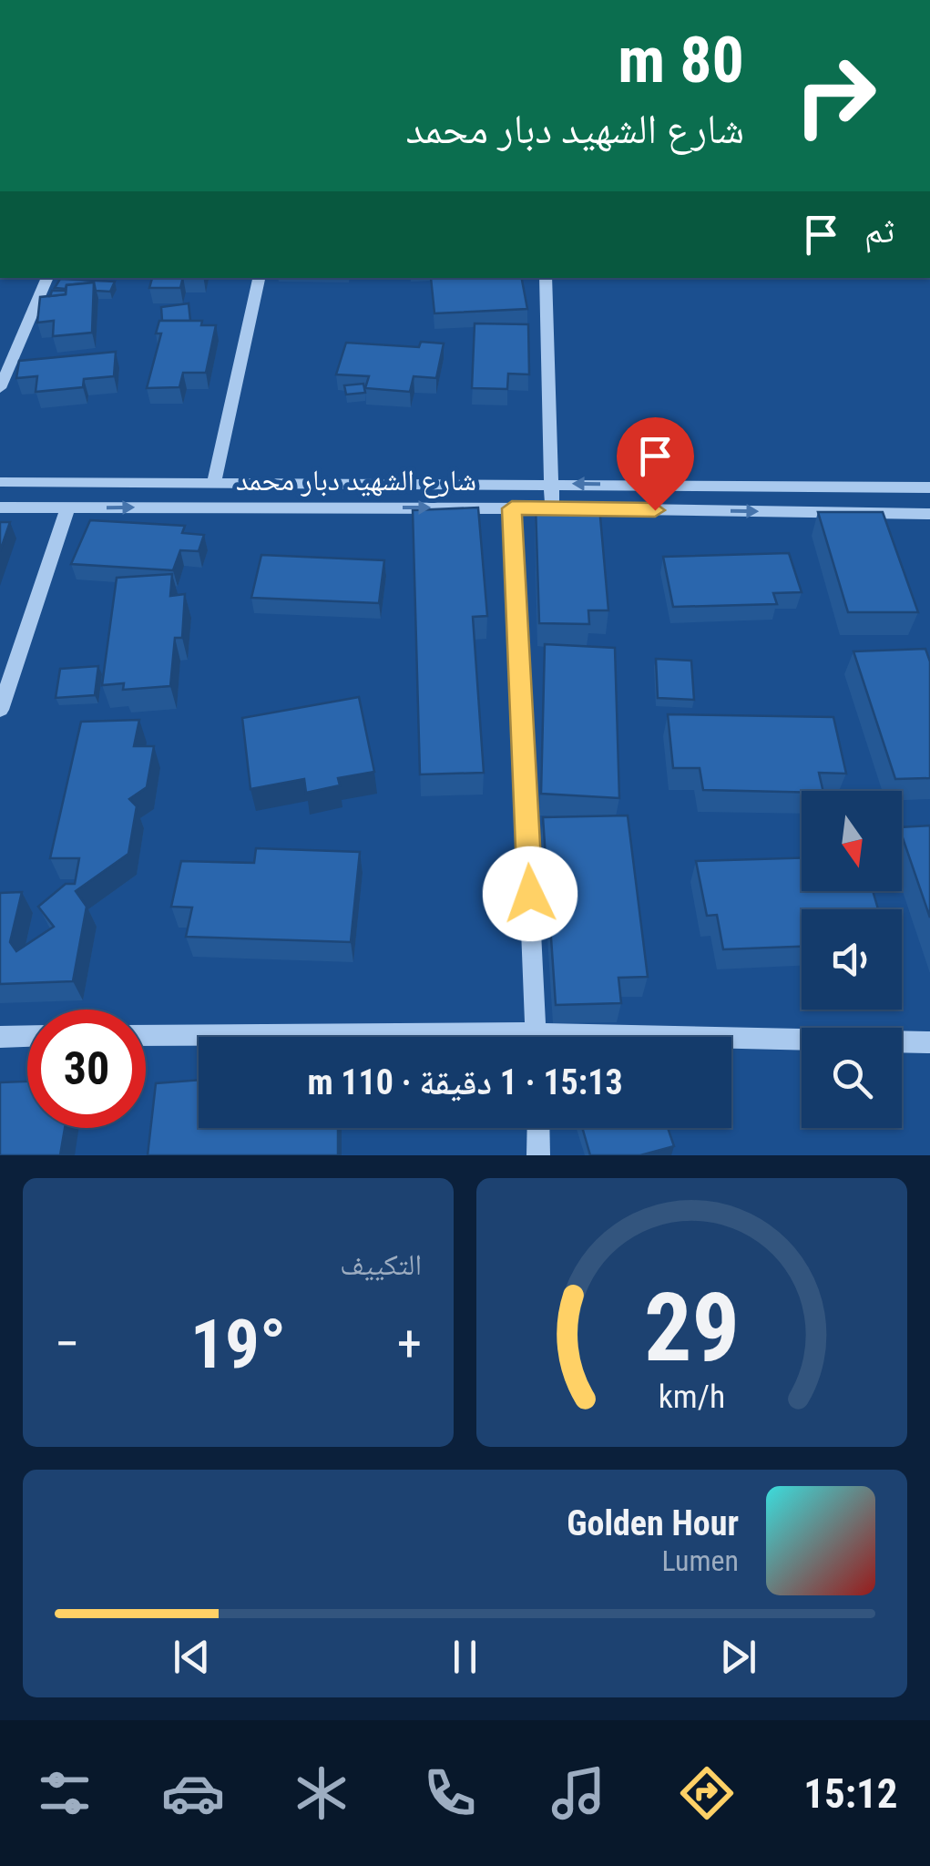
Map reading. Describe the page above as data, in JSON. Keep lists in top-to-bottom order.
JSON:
{
  "streets": {
    "street": ["شارع الشهيد دبار محمد"]
  },
  "north": "bottom",
  "page": {
    "turn": ["80 m", "شارع الشهيد دبار محمد"],
    "then": "ثم",
    "limit": "30",
    "trip": "15:13 · 1 دقيقة · 110 m",
    "tile": "التكييف",
    "heat": ["−", "19°", "+"],
    "song": ["Golden Hour", "Lumen"],
    "tabs": "15:12",
    "gauge": ["29", "km/h"]
  }
}
